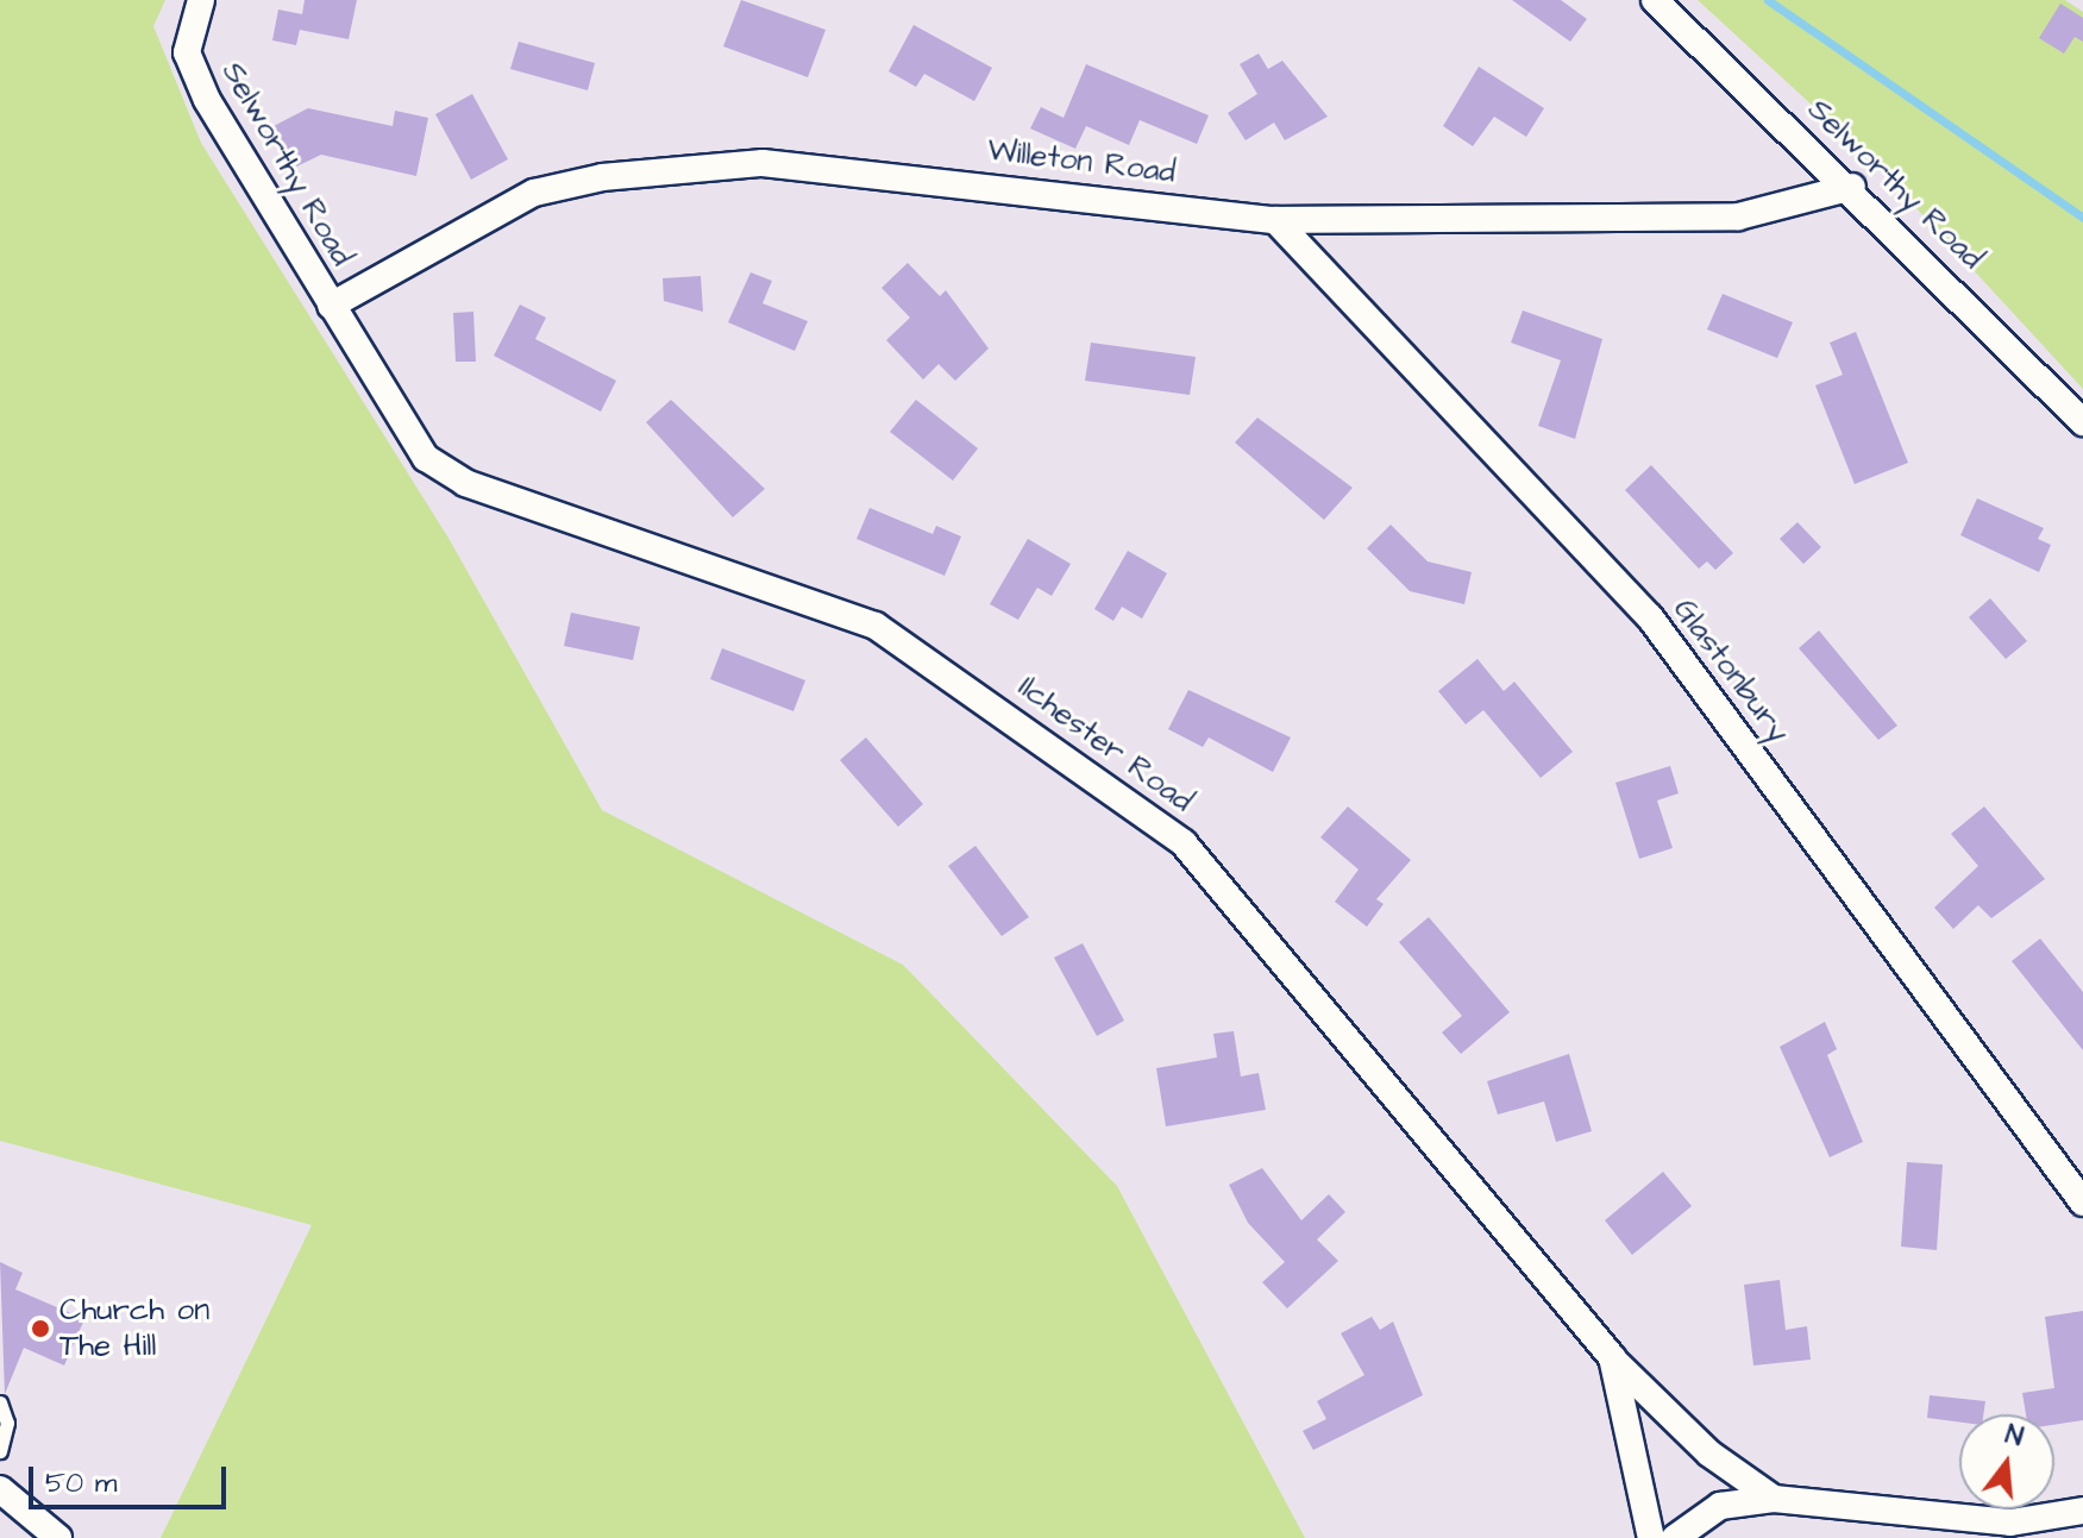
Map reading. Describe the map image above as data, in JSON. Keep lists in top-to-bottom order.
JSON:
{
  "streets": {
    "street": [
      "Willeton Road",
      "Selworthy Road",
      "Glastonbury",
      "Ilchester Road"
    ]
  },
  "crossings": [
    ["Willeton Road", "Selworthy Road"],
    ["Willeton Road", "Glastonbury"],
    ["Willeton Road", "Ilchester Road"],
    ["Selworthy Road", "Ilchester Road"]
  ],
  "places": ["Church on The Hill"],
  "scale_bar": "50 m",
  "north": "top"
}
